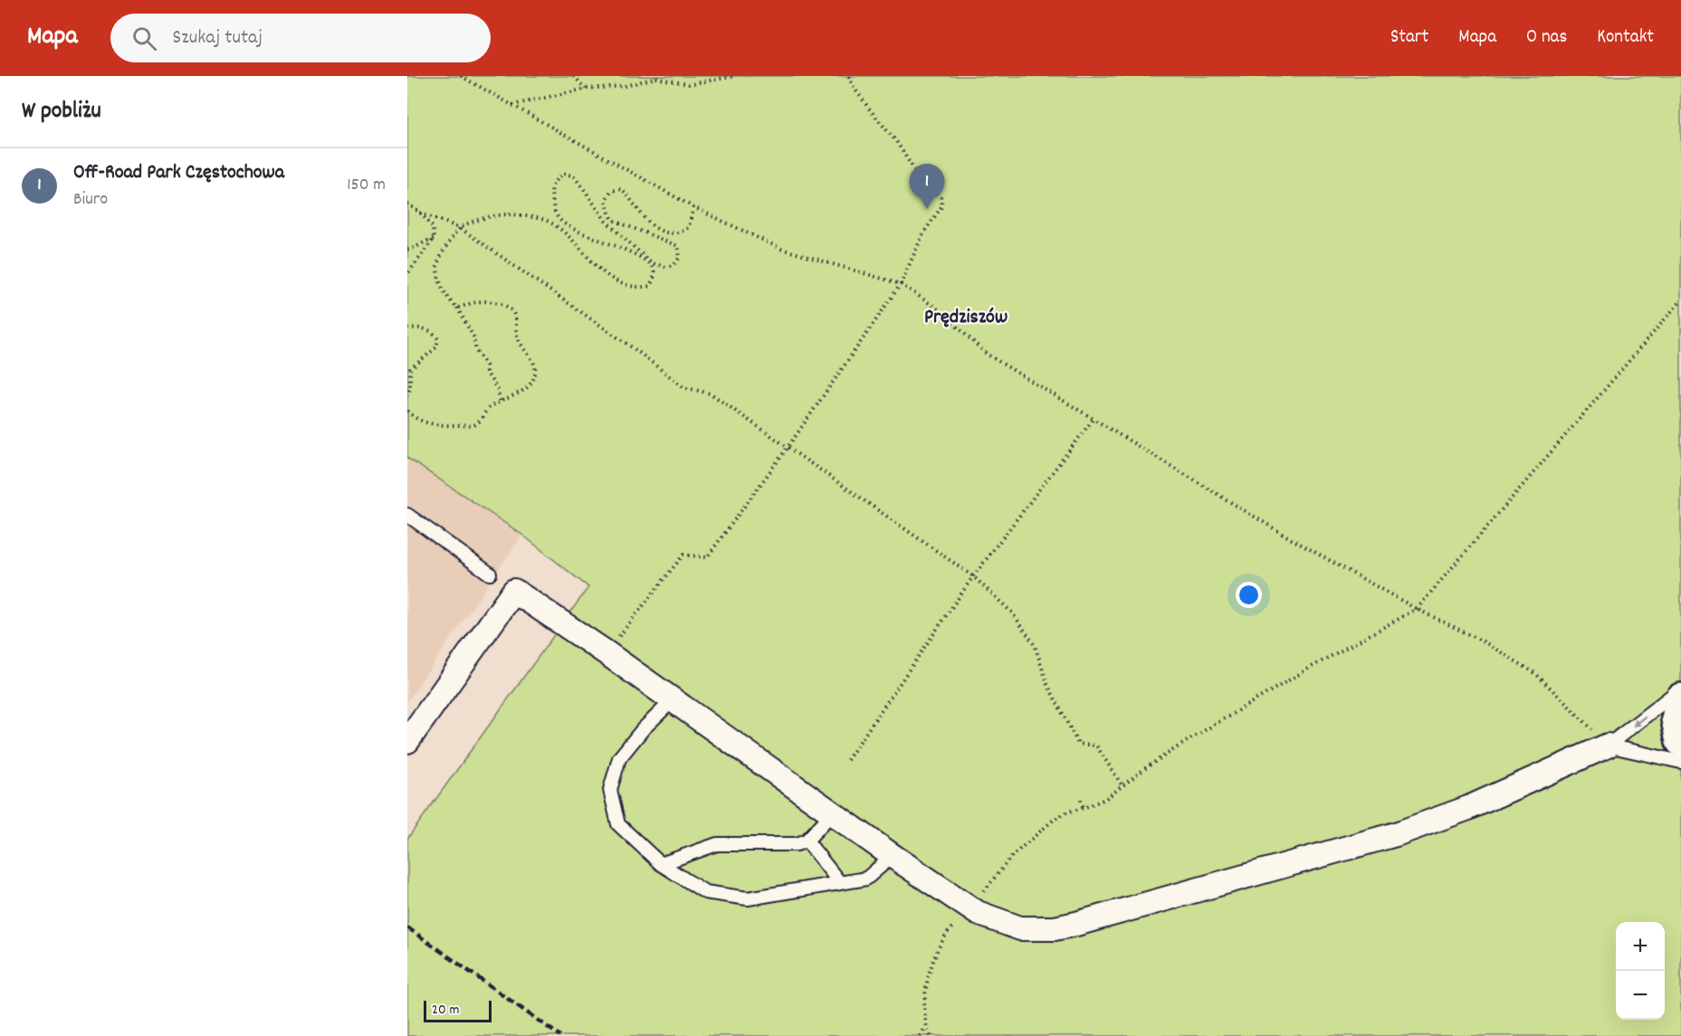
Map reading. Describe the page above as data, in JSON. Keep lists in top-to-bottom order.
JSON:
{
  "districts": ["Prędziszów"],
  "scale_bar": "20 m",
  "page": {
    "header": "Mapa",
    "search": "Szukaj tutaj",
    "nav": [
      "Start",
      "Mapa",
      "O nas",
      "Kontakt"
    ],
    "heading": "W pobliżu",
    "list": [
      {
        "mark": "1",
        "name": "Off-Road Park Częstochowa",
        "note": "Biuro",
        "value": "150 m"
      }
    ],
    "pins": "1",
    "map_buttons": ["+", "−"],
    "scale": "20 m"
  }
}
